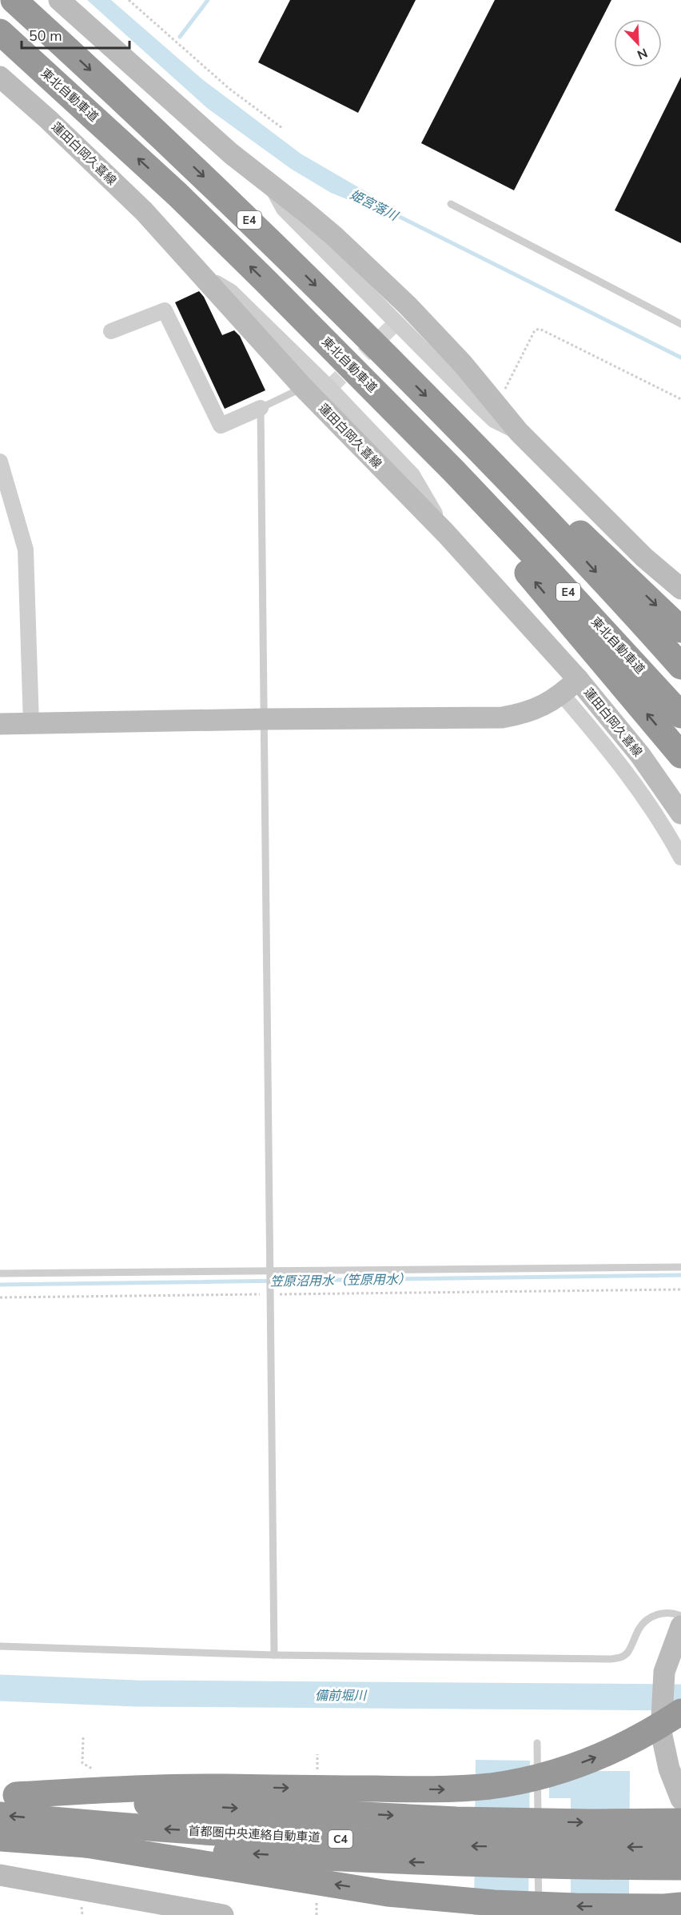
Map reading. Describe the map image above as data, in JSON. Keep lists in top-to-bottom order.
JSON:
{
  "streets": {
    "highway": [
      "東北自動車道",
      "E4",
      "首都圏中央連絡自動車道",
      "C4"
    ],
    "street": ["蓮田白岡久喜線"]
  },
  "water": ["姫宮落川", "笠原沼用水（笠原用水）", "備前堀川"],
  "scale_bar": "50 m",
  "north": "bottom right"
}
